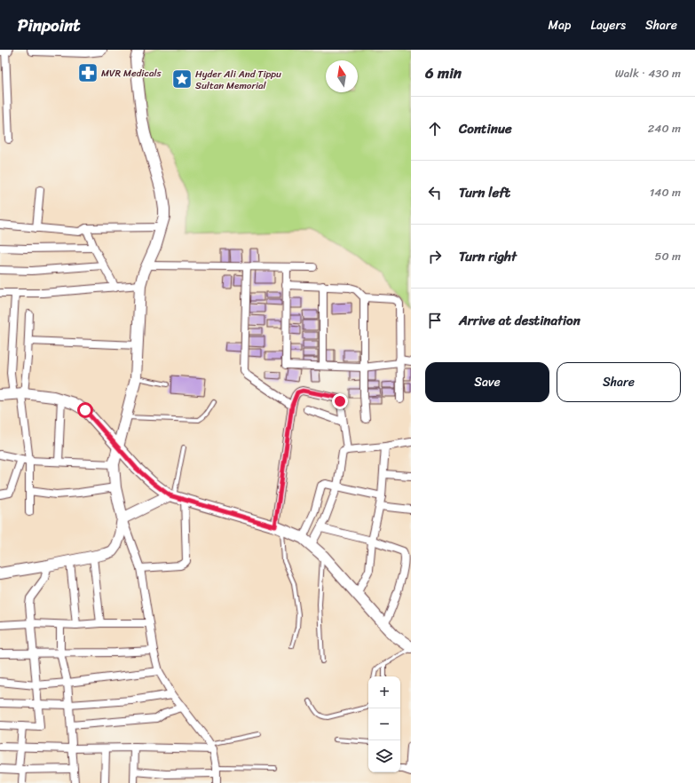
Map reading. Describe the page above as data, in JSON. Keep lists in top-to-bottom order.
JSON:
{
  "places": {
    "pharmacy": ["MVR Medicals"],
    "place": ["Hyder Ali And Tippu Sultan Memorial"]
  },
  "north": "top",
  "page": {
    "header": "Pinpoint",
    "nav": ["Map", "Layers", "Share"],
    "heading": ["6 min", "Walk · 430 m"],
    "list": [
      ["Continue", "240 m"],
      ["Turn left", "140 m"],
      ["Turn right", "50 m"],
      "Arrive at destination"
    ],
    "buttons": ["Save", "Share"],
    "map_buttons": ["+", "−"]
  }
}
